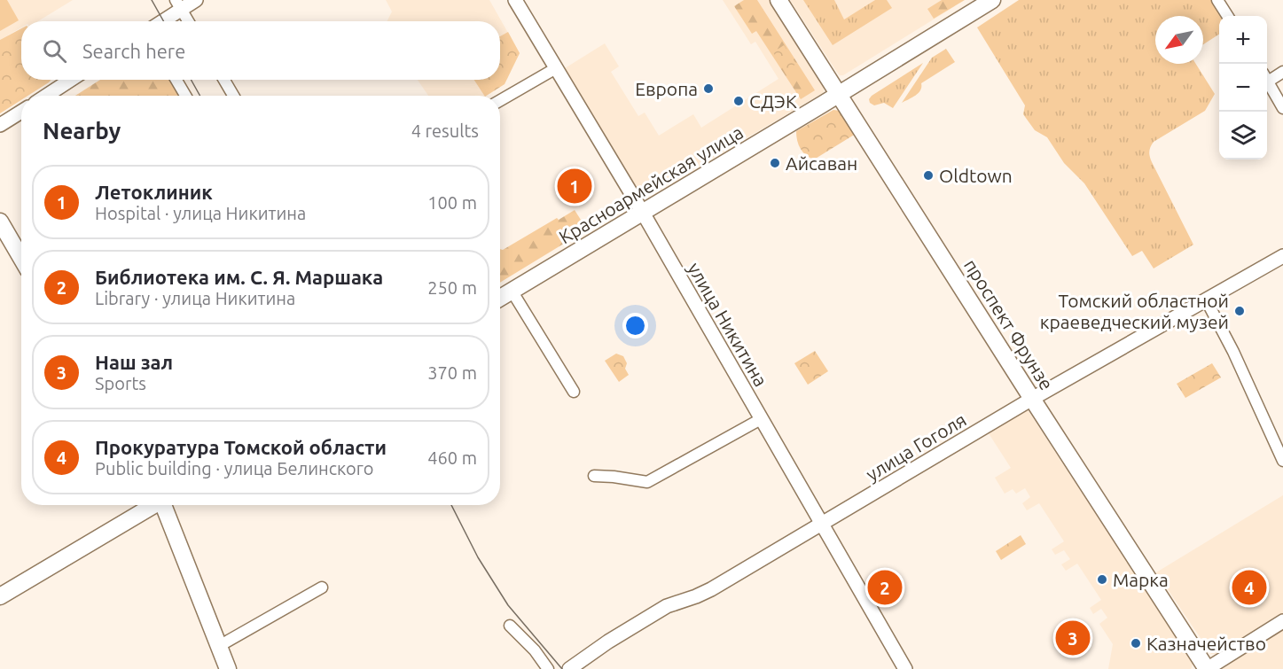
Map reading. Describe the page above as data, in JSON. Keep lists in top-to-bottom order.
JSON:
{
  "streets": {
    "main road": ["Красноармейская улица", "проспект Фрунзе"],
    "street": ["улица Никитина", "улица Гоголя"]
  },
  "crossings": [
    ["Красноармейская улица", "улица Никитина"],
    ["Красноармейская улица", "проспект Фрунзе"],
    ["улица Никитина", "улица Гоголя"],
    ["проспект Фрунзе", "улица Гоголя"]
  ],
  "places": [
    "Европа",
    "СДЭК",
    "Айсаван",
    "Oldtown",
    "Томский областной краеведческий музей",
    "Марка",
    "Казначейство"
  ],
  "north": "bottom left",
  "page": {
    "map_buttons": ["+", "−"],
    "search": "Search here",
    "heading": ["Nearby", "4 results"],
    "list": [
      {
        "mark": "1",
        "name": "Летоклиник",
        "note": "Hospital · улица Никитина",
        "value": "100 m"
      },
      {
        "mark": "2",
        "name": "Библиотека им. С. Я. Маршака",
        "note": "Library · улица Никитина",
        "value": "250 m"
      },
      {
        "mark": "3",
        "name": "Наш зал",
        "note": "Sports",
        "value": "370 m"
      },
      {
        "mark": "4",
        "name": "Прокуратура Томской области",
        "note": "Public building · улица Белинского",
        "value": "460 m"
      }
    ],
    "pins": [
      "1",
      "2",
      "4",
      "3"
    ]
  }
}
